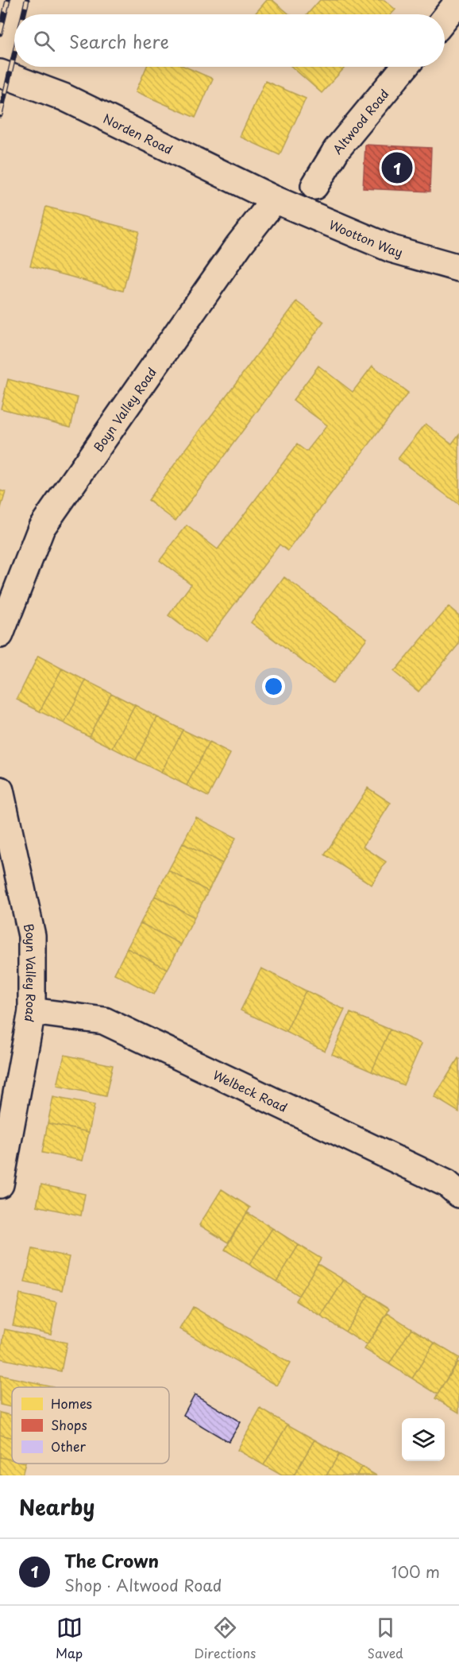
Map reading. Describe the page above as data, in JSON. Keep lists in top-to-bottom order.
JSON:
{
  "streets": {
    "street": [
      "Altwood Road",
      "Norden Road",
      "Wootton Way",
      "Boyn Valley Road",
      "Welbeck Road"
    ]
  },
  "crossings": [
    ["Norden Road", "Wootton Way"],
    ["Norden Road", "Boyn Valley Road"],
    ["Wootton Way", "Boyn Valley Road"],
    ["Boyn Valley Road", "Welbeck Road"]
  ],
  "legend": ["Homes", "Shops", "Other"],
  "page": {
    "search": "Search here",
    "pins": "1",
    "heading": "Nearby",
    "list": [
      {
        "mark": "1",
        "name": "The Crown",
        "note": "Shop · Altwood Road",
        "value": "100 m"
      }
    ],
    "nav": ["Map", "Directions", "Saved"]
  }
}
